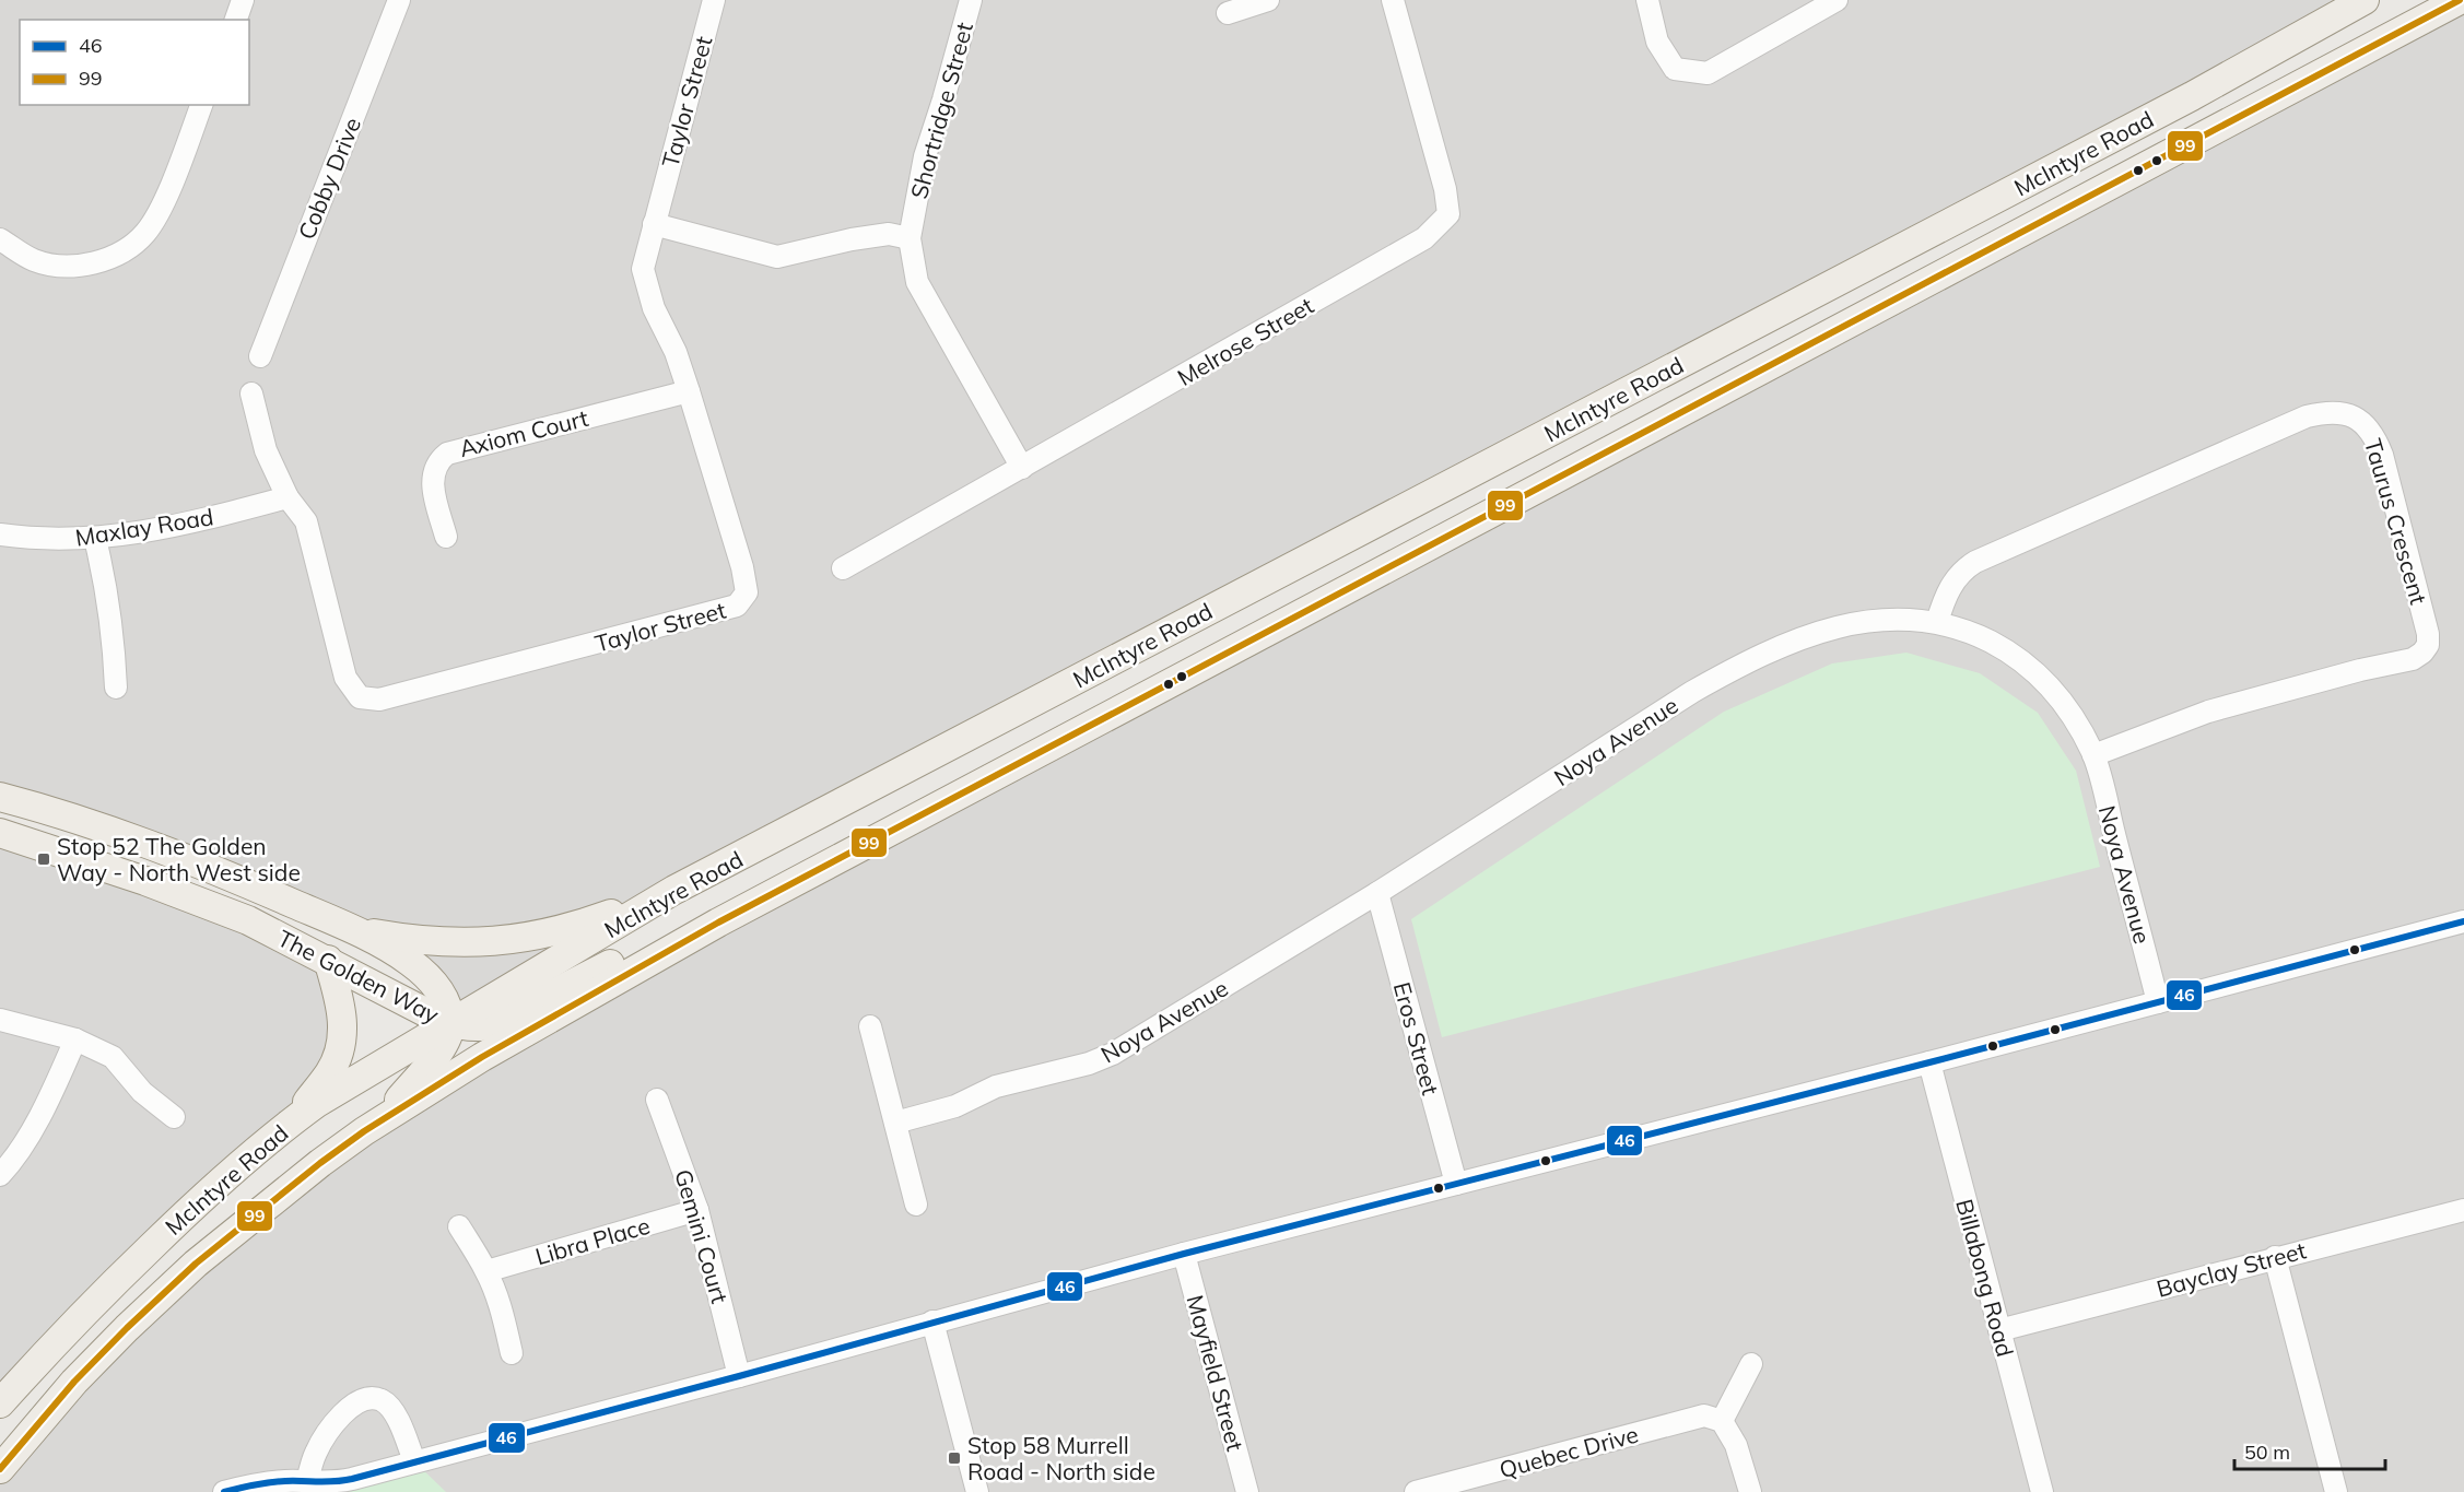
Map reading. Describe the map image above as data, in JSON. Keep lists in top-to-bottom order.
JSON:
{
  "streets": {
    "main road": ["McIntyre Road", "The Golden Way"],
    "street": [
      "Taylor Street",
      "Shortridge Street",
      "Cobby Drive",
      "Melrose Street",
      "Axiom Court",
      "Taurus Crescent",
      "Maxlay Road",
      "Noya Avenue",
      "Eros Street",
      "Gemini Court",
      "Libra Place",
      "Bayclay Street",
      "Billabong Road",
      "Mayfield Street",
      "Quebec Drive"
    ]
  },
  "crossings": [
    ["Taylor Street", "Axiom Court"],
    ["Taylor Street", "Maxlay Road"],
    ["Shortridge Street", "Melrose Street"],
    ["McIntyre Road", "The Golden Way"],
    ["Taurus Crescent", "Noya Avenue"],
    ["Noya Avenue", "Eros Street"],
    ["Gemini Court", "Libra Place"],
    ["Bayclay Street", "Billabong Road"]
  ],
  "places": {
    "transit": ["Stop 52 The Golden Way - North West side", "Stop 58 Murrell Road - North side"]
  },
  "lines": ["transit line 99", "transit line 46"],
  "legend": ["46", "99"],
  "scale_bar": "50 m"
}
